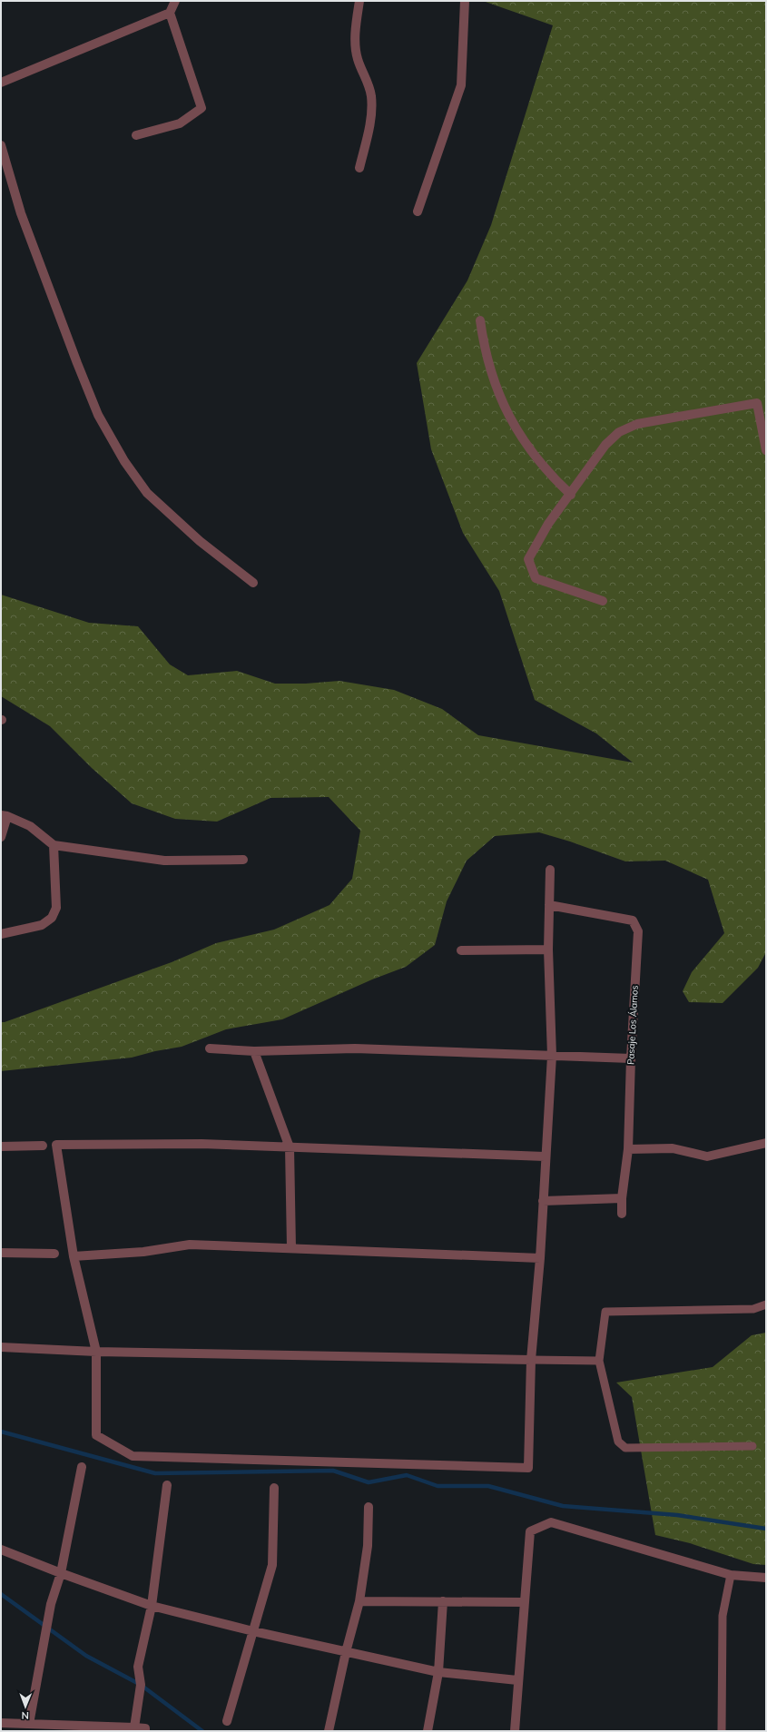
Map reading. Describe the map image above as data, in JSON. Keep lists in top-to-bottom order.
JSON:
{
  "streets": {
    "street": ["Pasaje Los Álamos"]
  },
  "north": "bottom"
}
